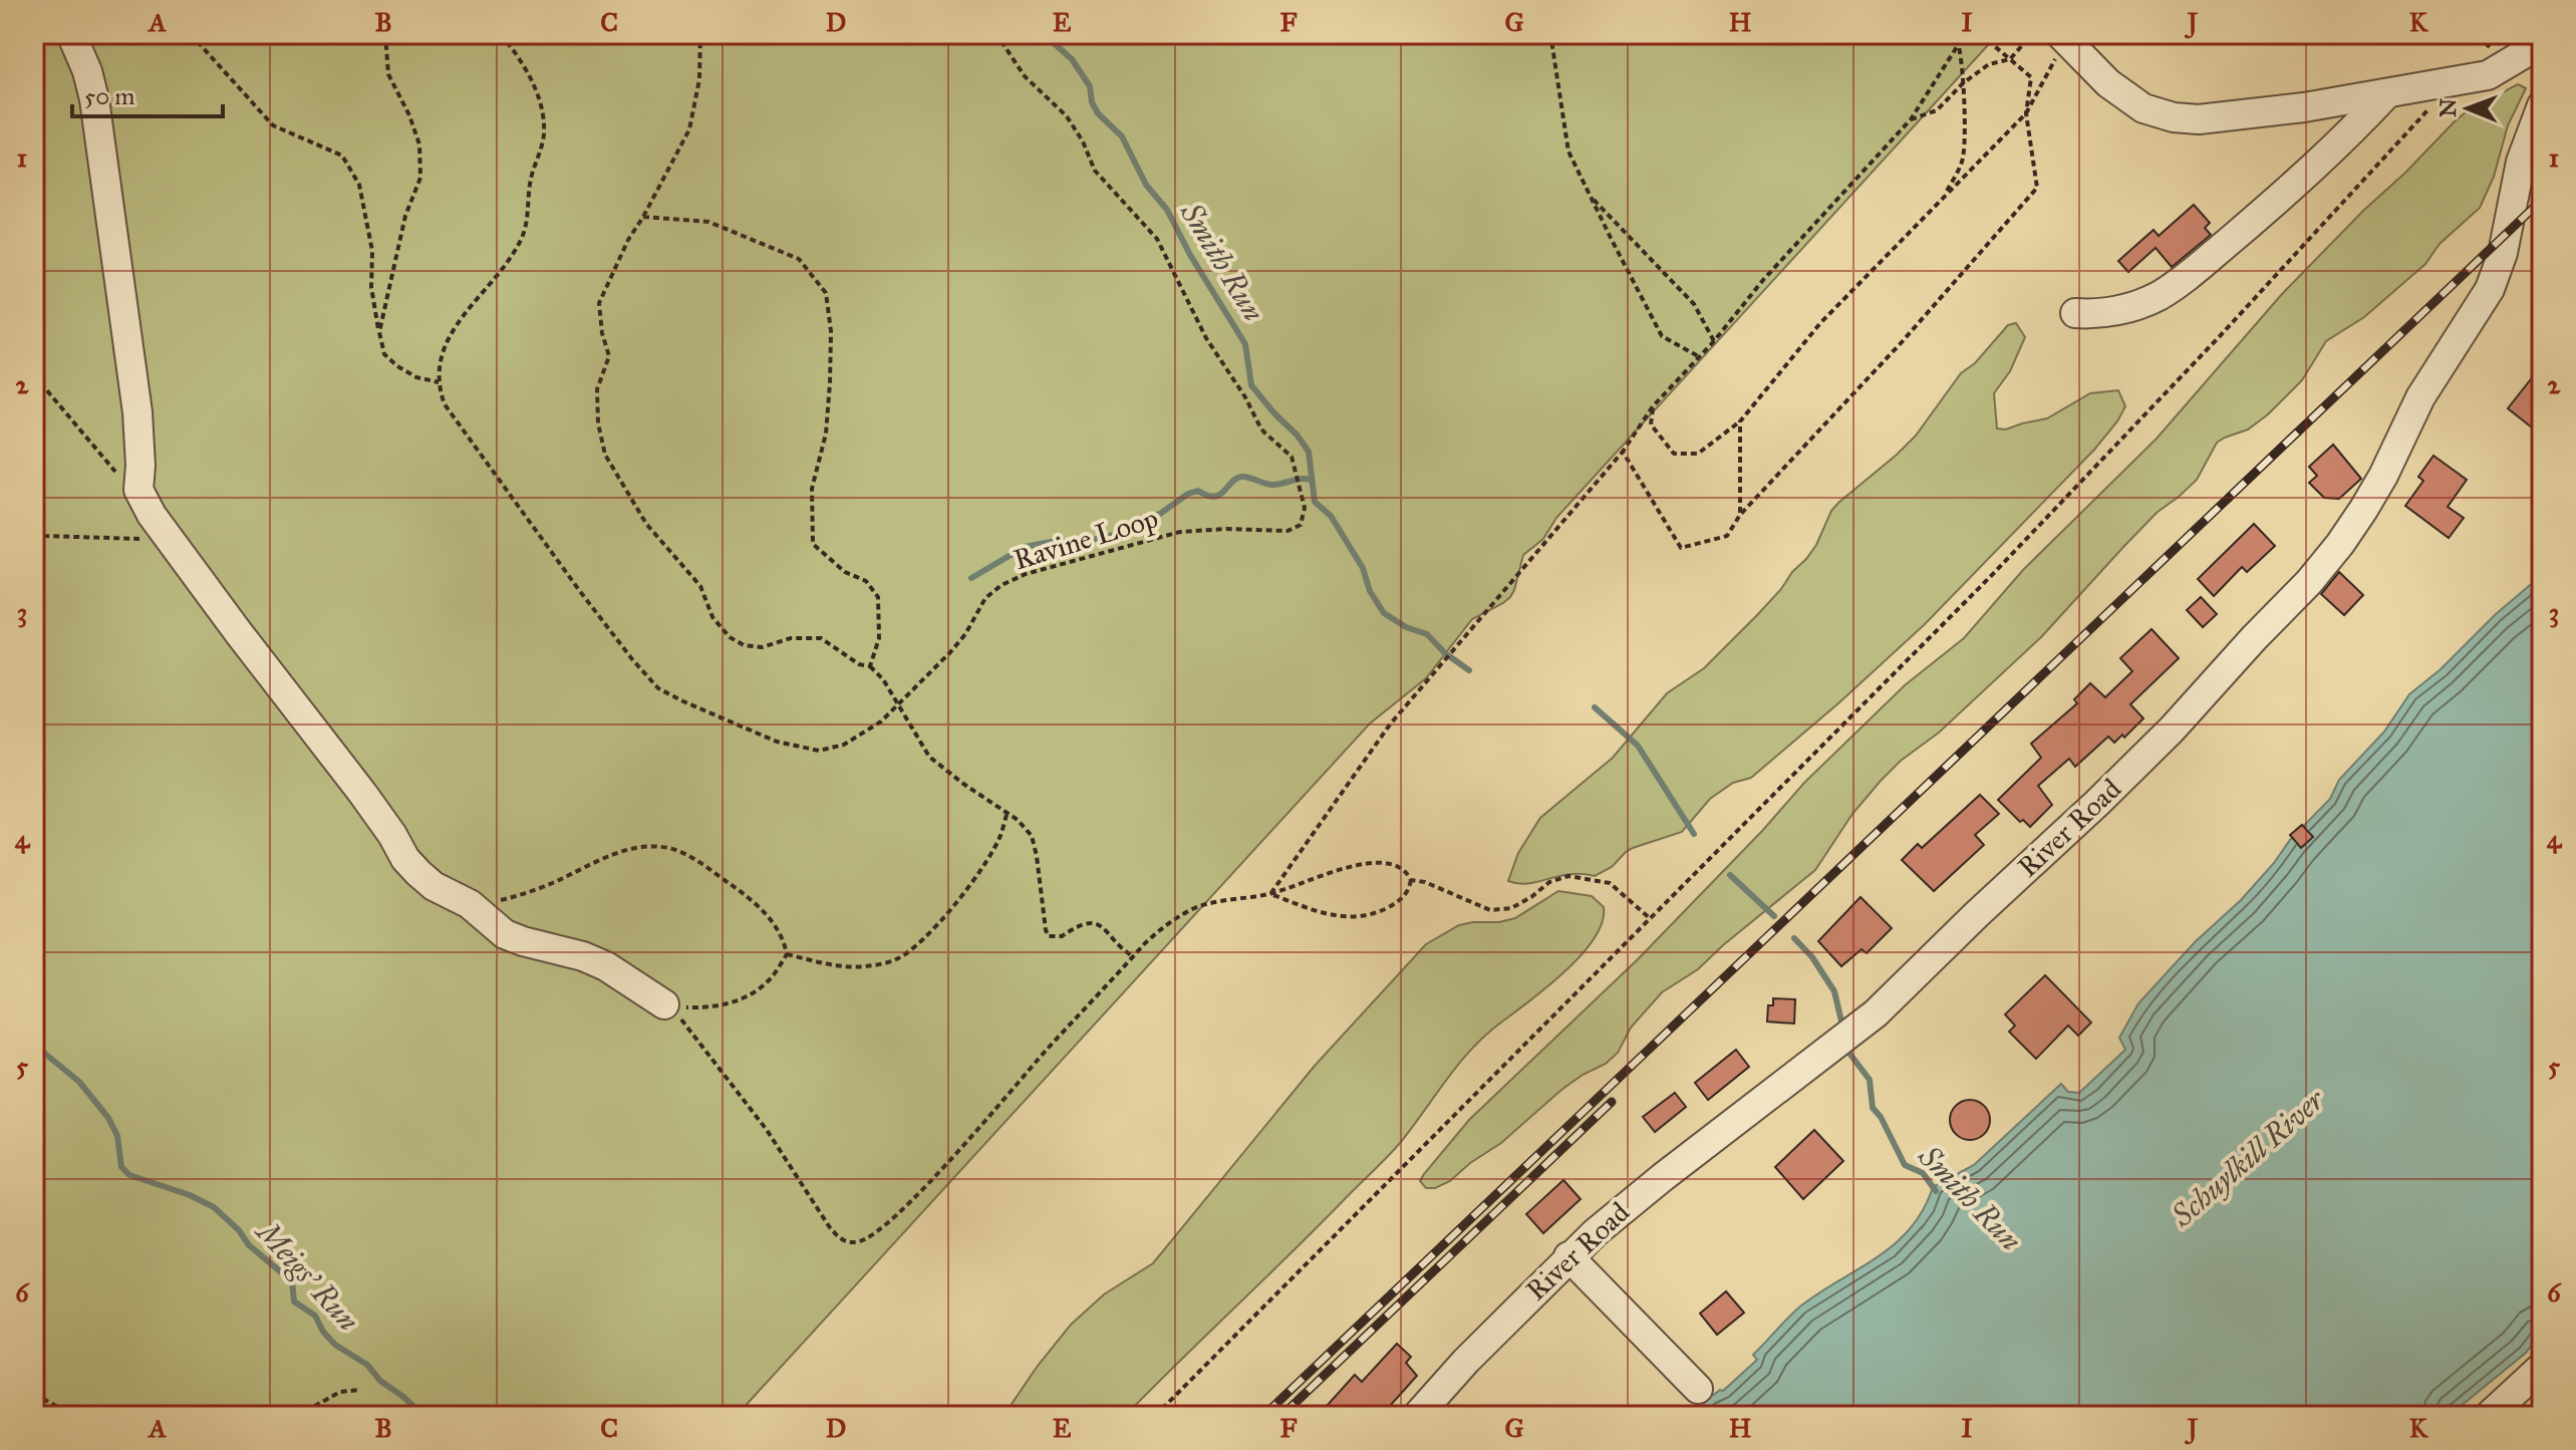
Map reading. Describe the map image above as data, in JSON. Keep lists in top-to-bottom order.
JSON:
{
  "streets": {
    "street": ["River Road"],
    "path": ["Ravine Loop"]
  },
  "water": ["Smith Run", "Schuylkill River", "Meigs' Run"],
  "scale_bar": "50 m",
  "north": "left",
  "grid": {
    "columns": [
      "A",
      "B",
      "C",
      "D",
      "E",
      "F",
      "G",
      "H",
      "I",
      "J",
      "K"
    ],
    "rows": [
      "1",
      "2",
      "3",
      "4",
      "5",
      "6"
    ]
  }
}
